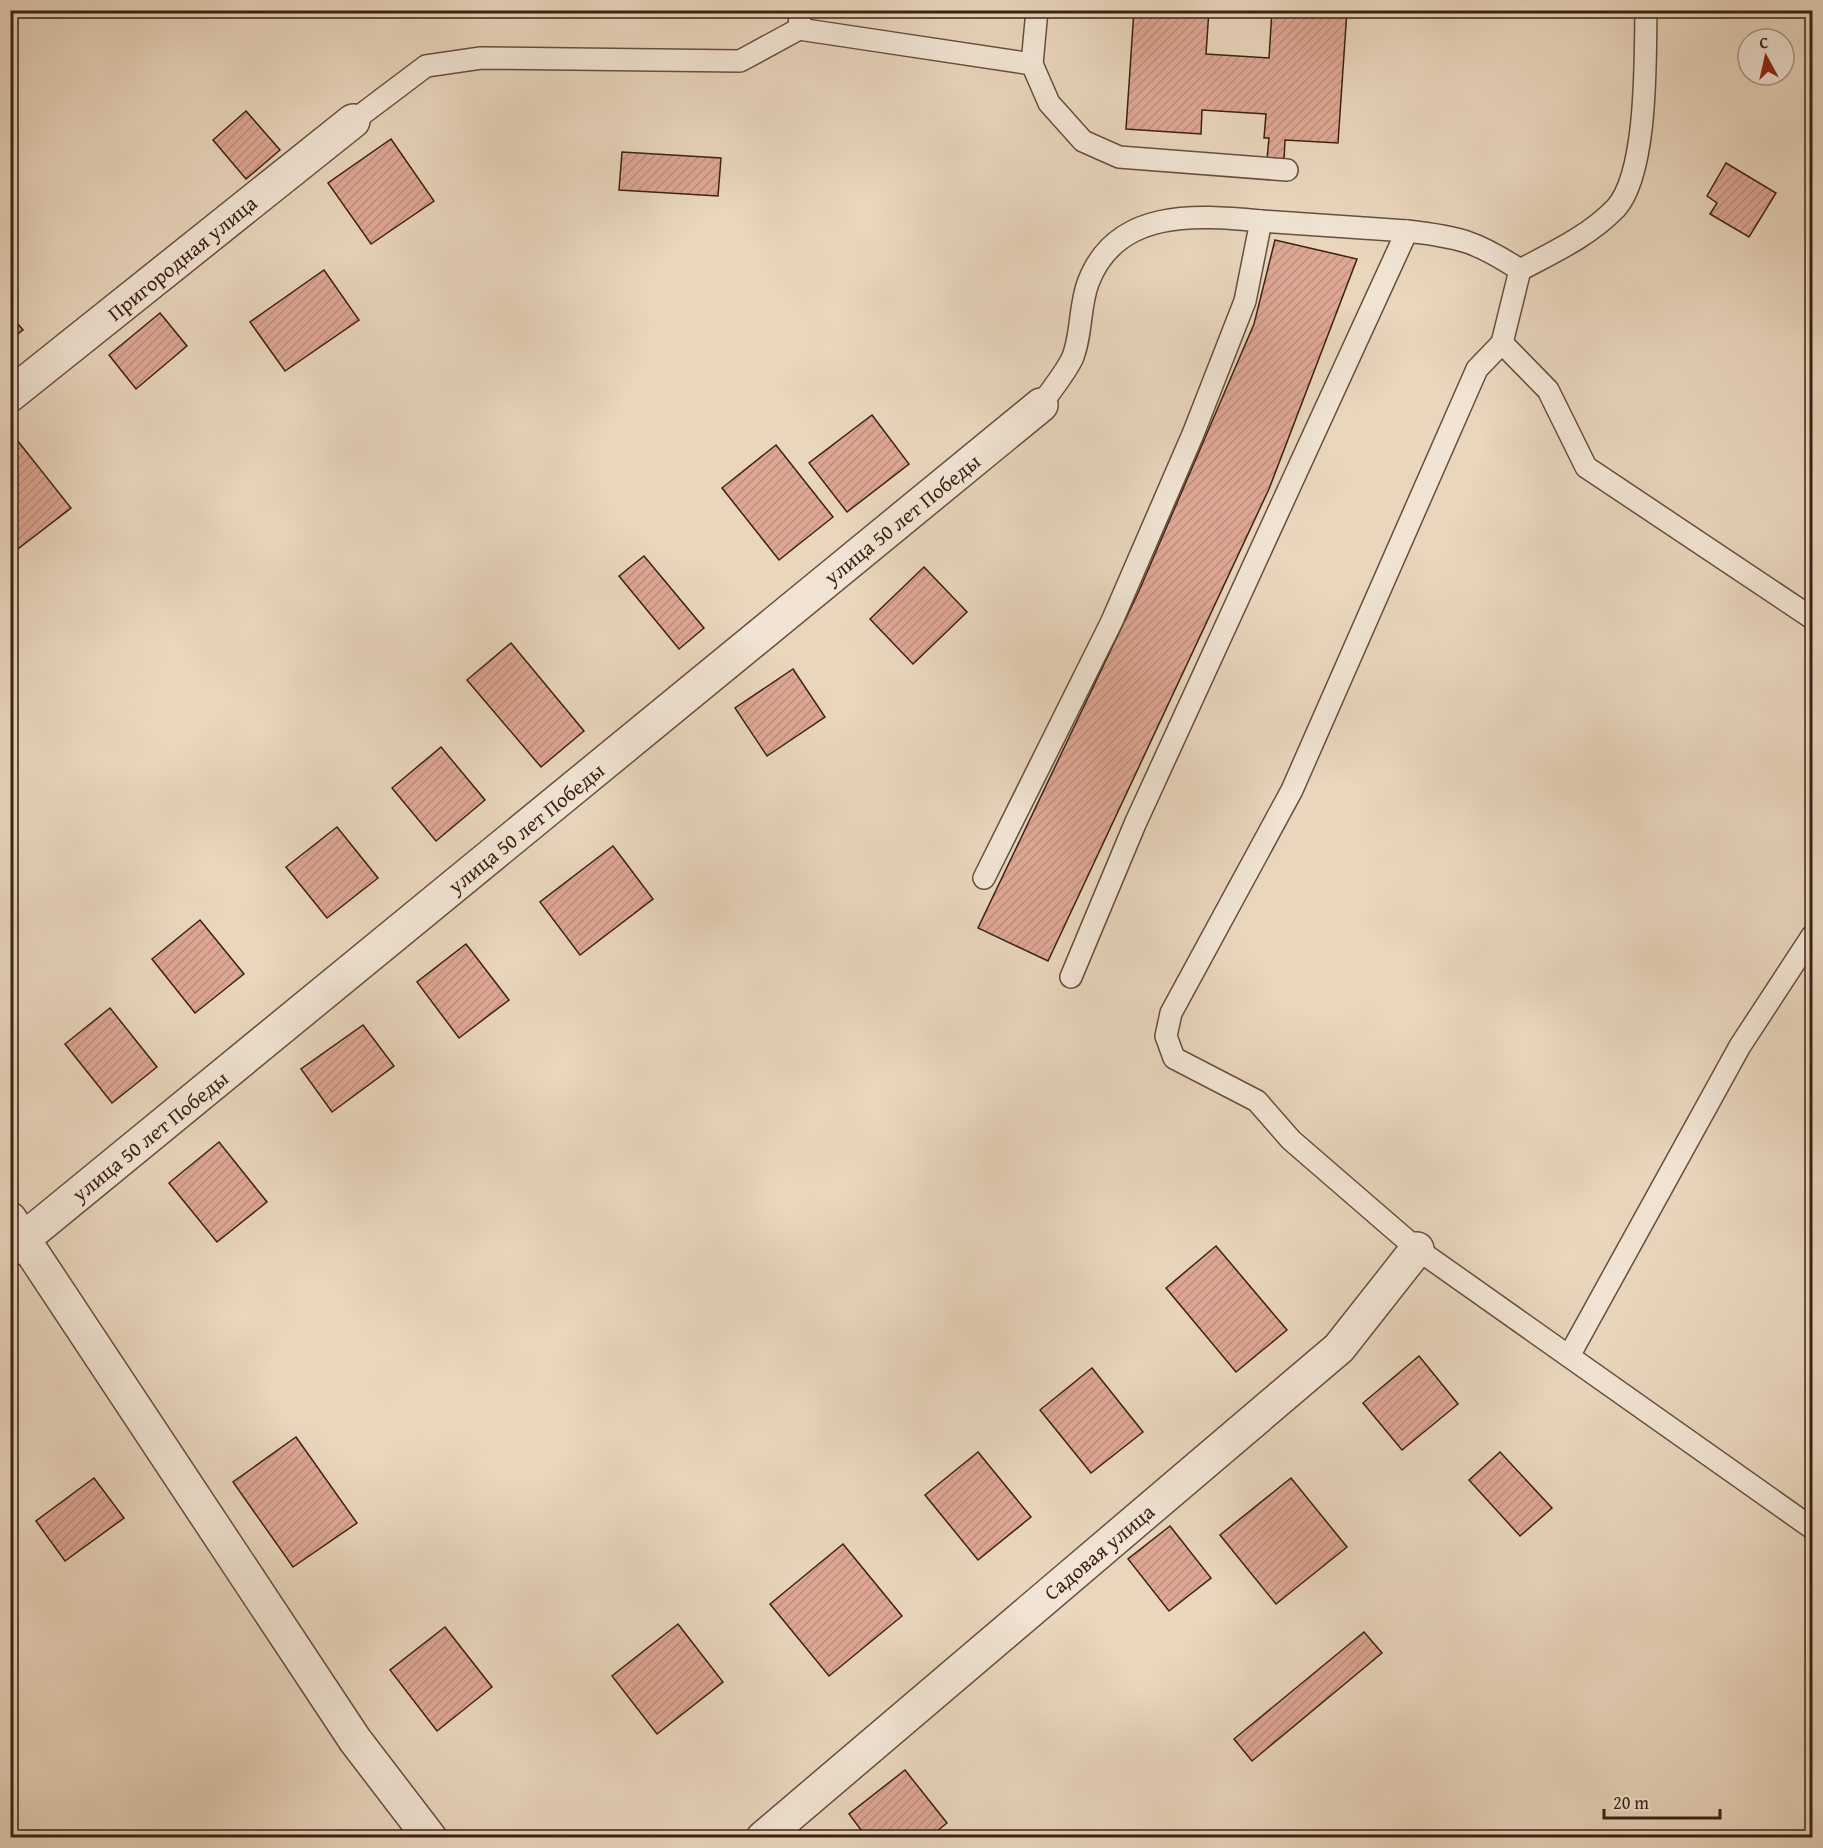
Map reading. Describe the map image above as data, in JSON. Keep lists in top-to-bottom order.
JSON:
{
  "streets": {
    "street": ["Пригородная улица", "улица 50 лет Победы", "Садовая улица"]
  },
  "scale_bar": "20 m",
  "north": "top"
}
